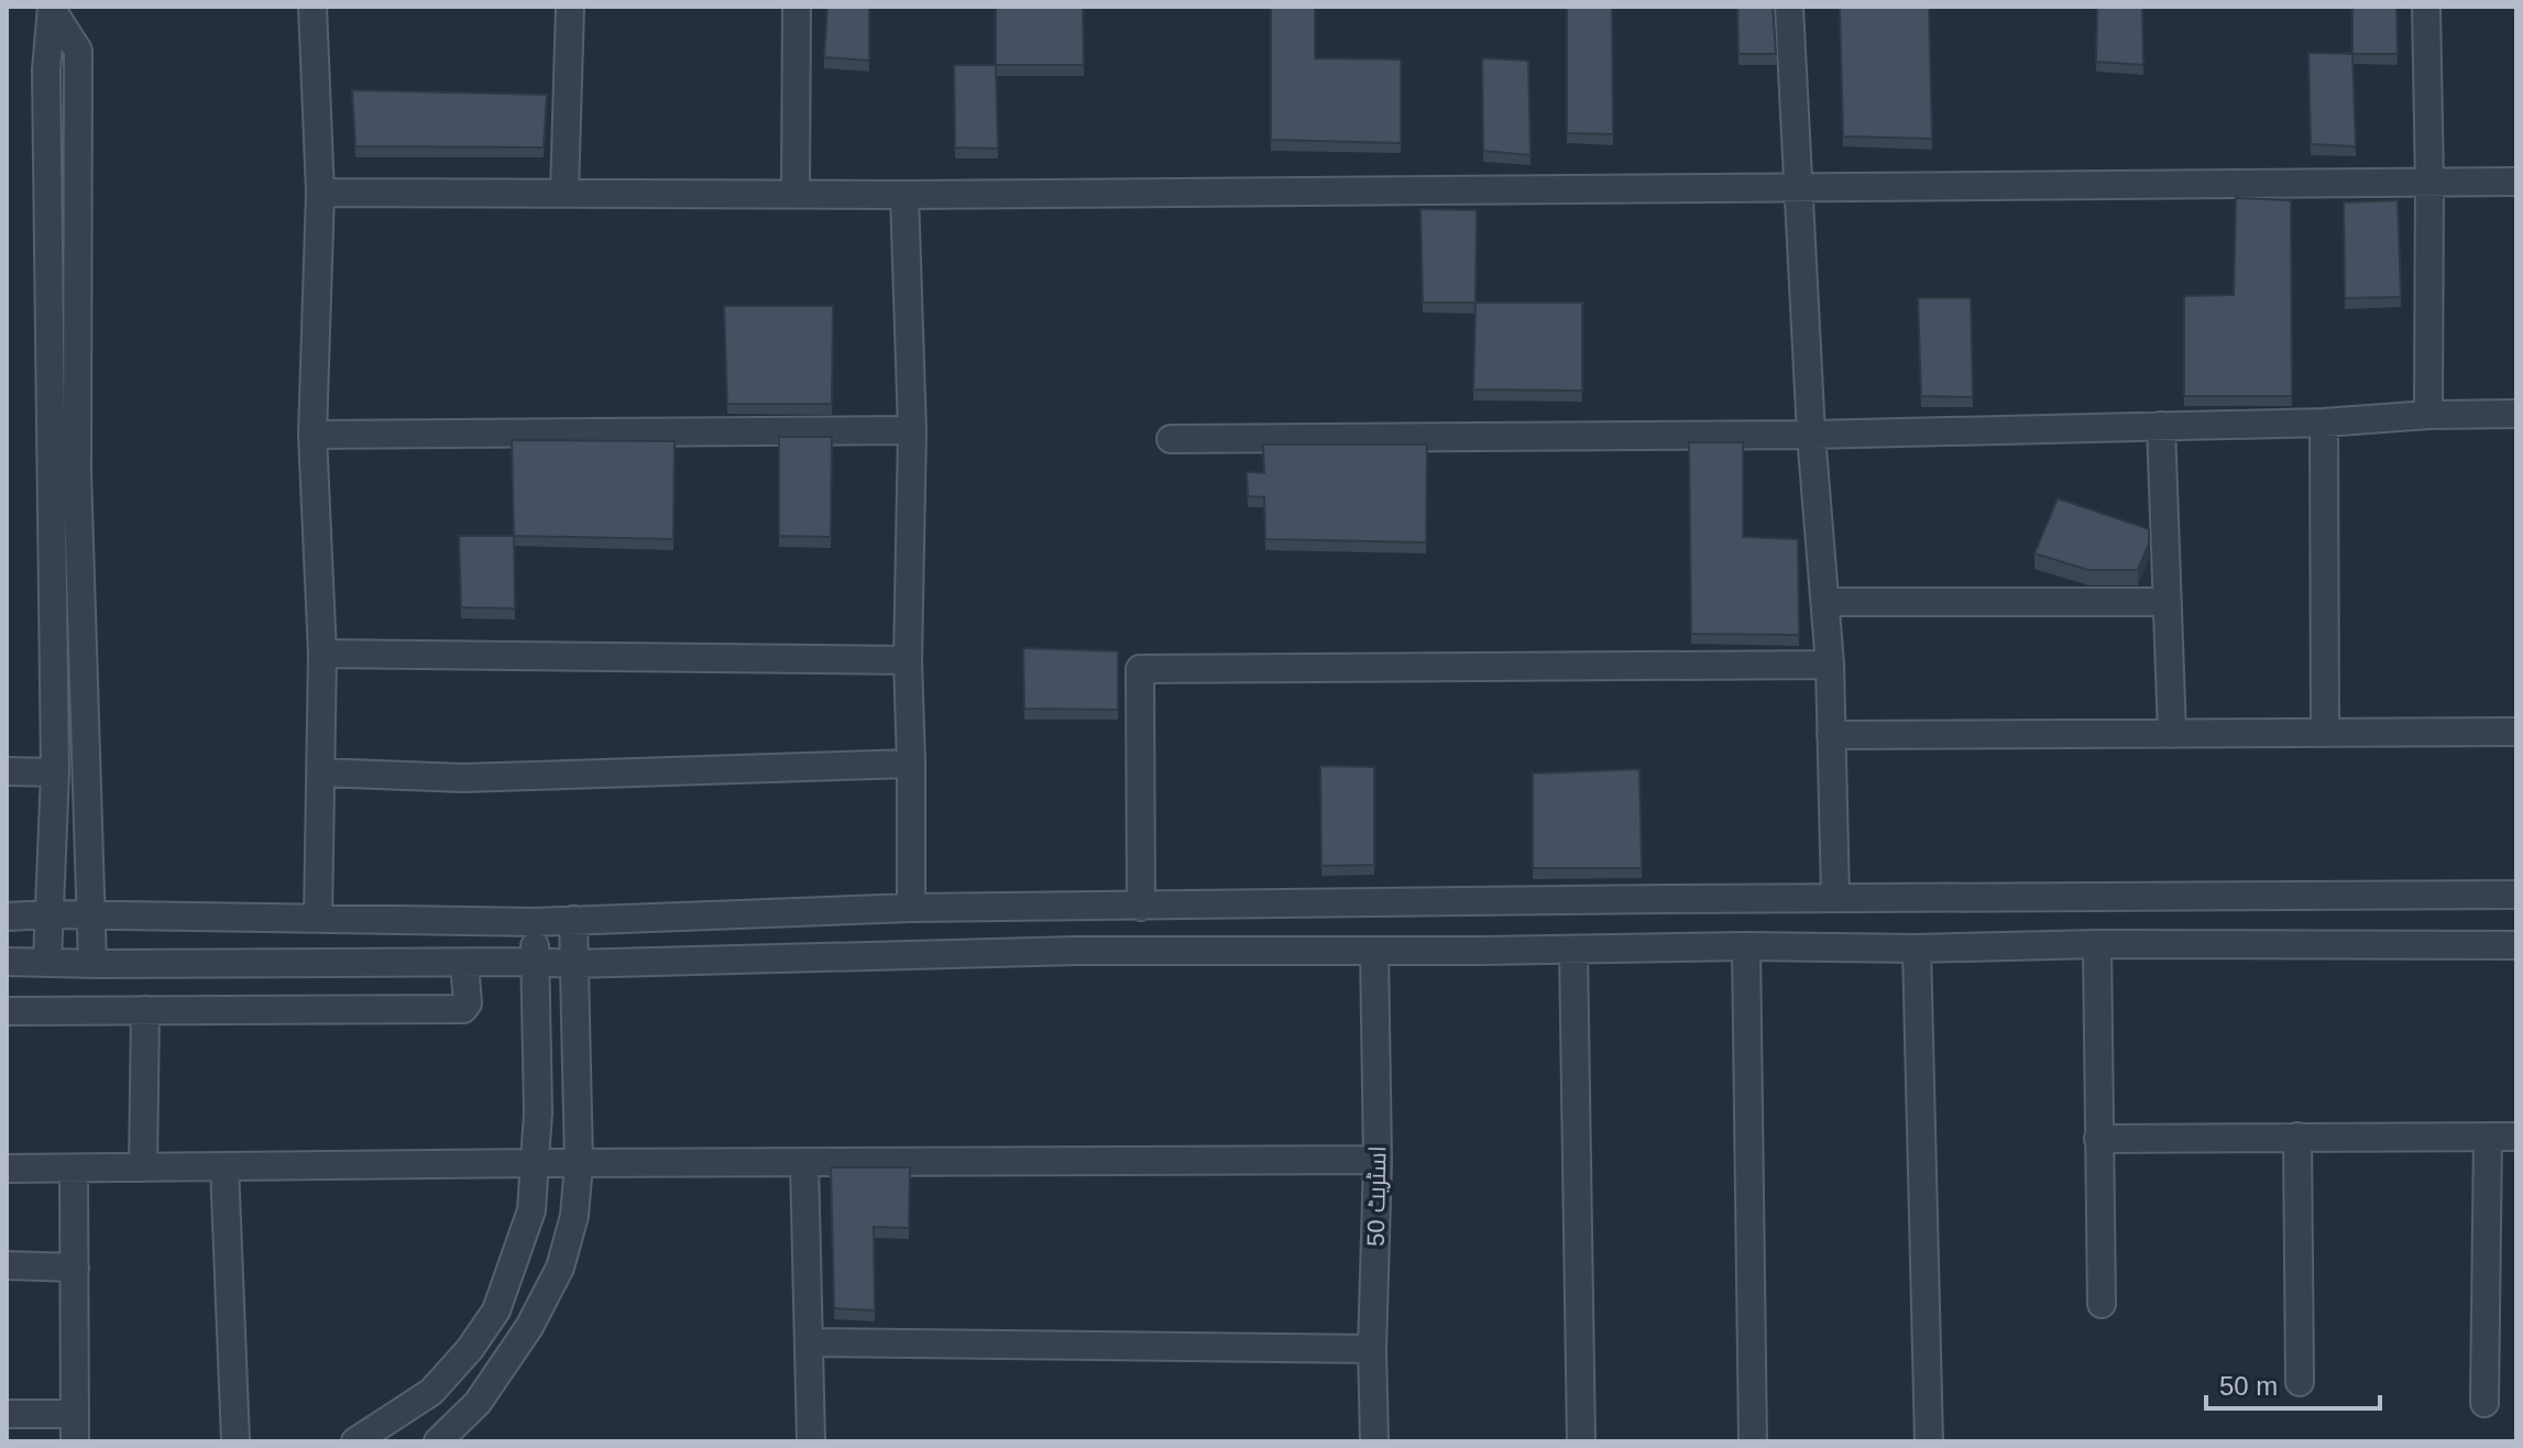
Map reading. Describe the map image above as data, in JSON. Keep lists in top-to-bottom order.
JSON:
{
  "streets": {
    "street": ["اسٹریٹ 50"]
  },
  "scale_bar": "50 m"
}
